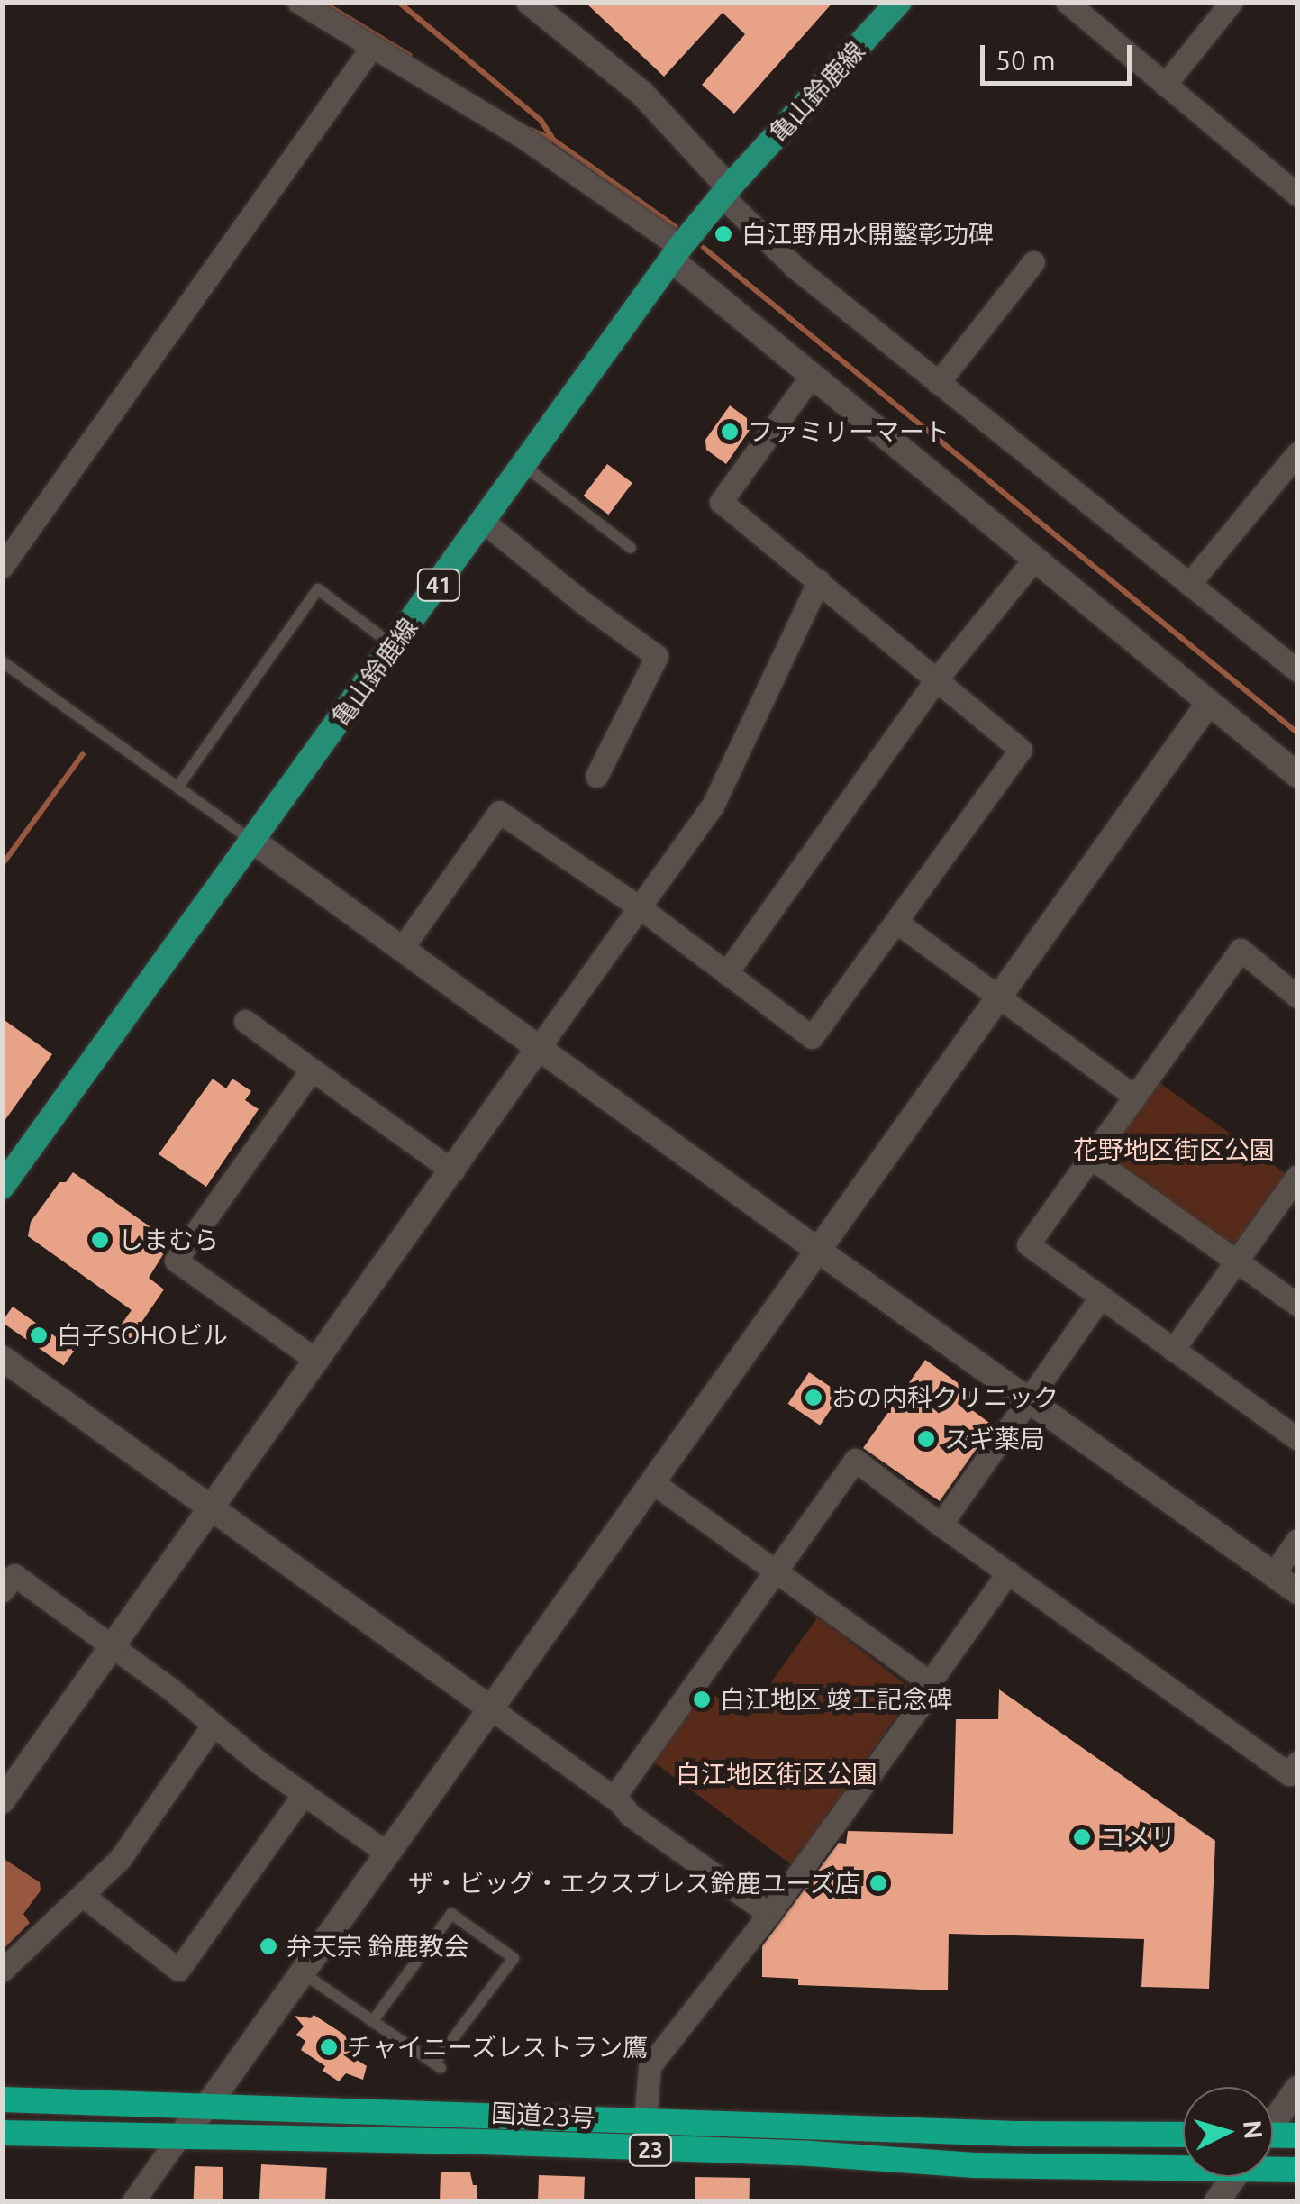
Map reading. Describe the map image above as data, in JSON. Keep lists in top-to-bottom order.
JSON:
{
  "streets": {
    "highway": ["国道23号", "23"],
    "main road": ["亀山鈴鹿線", "41"]
  },
  "parks": ["花野地区街区公園", "白江地区街区公園"],
  "places": [
    "白江野用水開鑿彰功碑",
    "ファミリーマート",
    "しまむら",
    "白子SOHOビル",
    "おの内科クリニック",
    "スギ薬局",
    "白江地区 竣工記念碑",
    "コメリ",
    "ザ・ビッグ・エクスプレス鈴鹿ユーズ店",
    "弁天宗 鈴鹿教会",
    "チャイニーズレストラン鷹"
  ],
  "scale_bar": "50 m",
  "north": "right"
}
